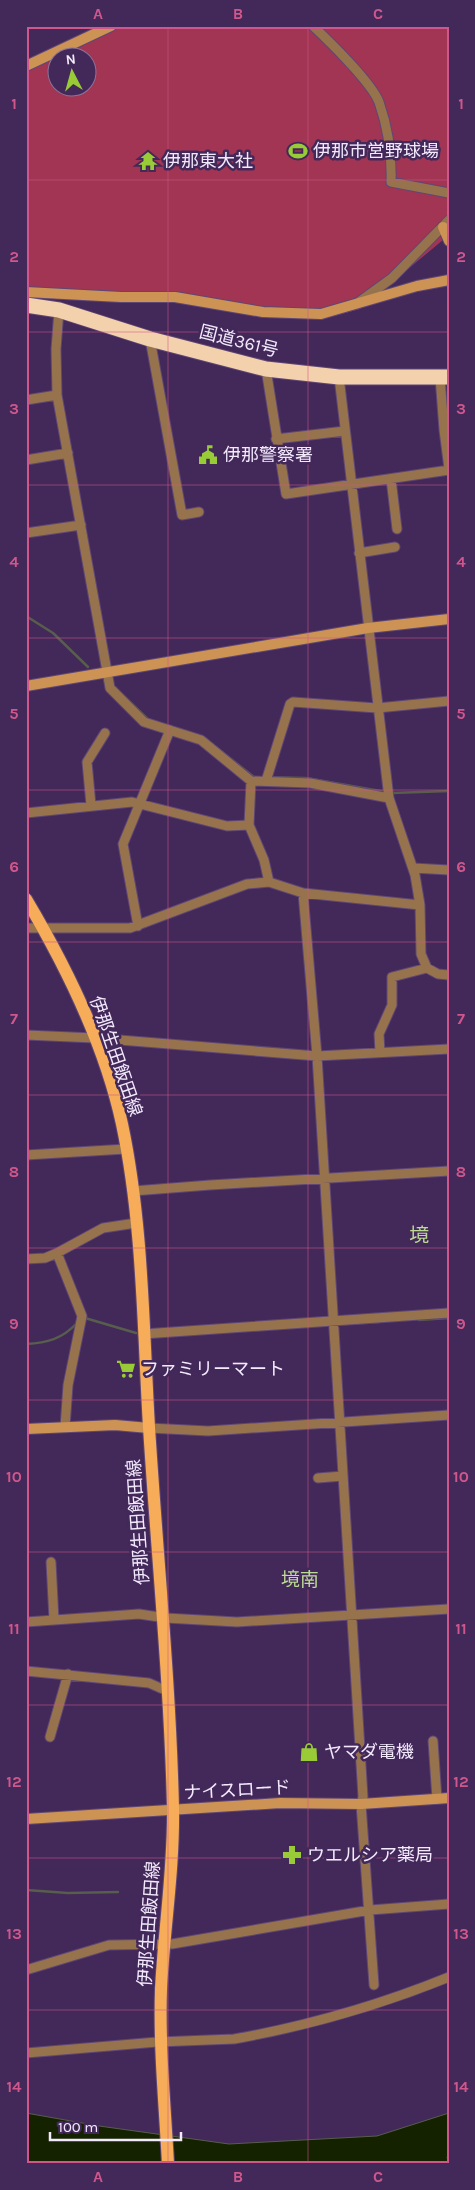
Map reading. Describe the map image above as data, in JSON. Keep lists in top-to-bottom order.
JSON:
{
  "streets": {
    "highway": ["国道361号"],
    "main road": ["伊那生田飯田線"],
    "street": ["ナイスロード"]
  },
  "crossings": [
    ["伊那生田飯田線", "ナイスロード"]
  ],
  "districts": ["境", "境南"],
  "places": {
    "sports": ["伊那市営野球場"],
    "temple": ["伊那東大社"],
    "public building": ["伊那警察署"],
    "supermarket": ["ファミリーマート"],
    "shop": ["ヤマダ電機"],
    "pharmacy": ["ウエルシア薬局"]
  },
  "scale_bar": "100 m",
  "north": "top",
  "grid": {
    "columns": ["A", "B", "C"],
    "rows": [
      "1",
      "2",
      "3",
      "4",
      "5",
      "6",
      "7",
      "8",
      "9",
      "10",
      "11",
      "12",
      "13",
      "14"
    ]
  }
}
